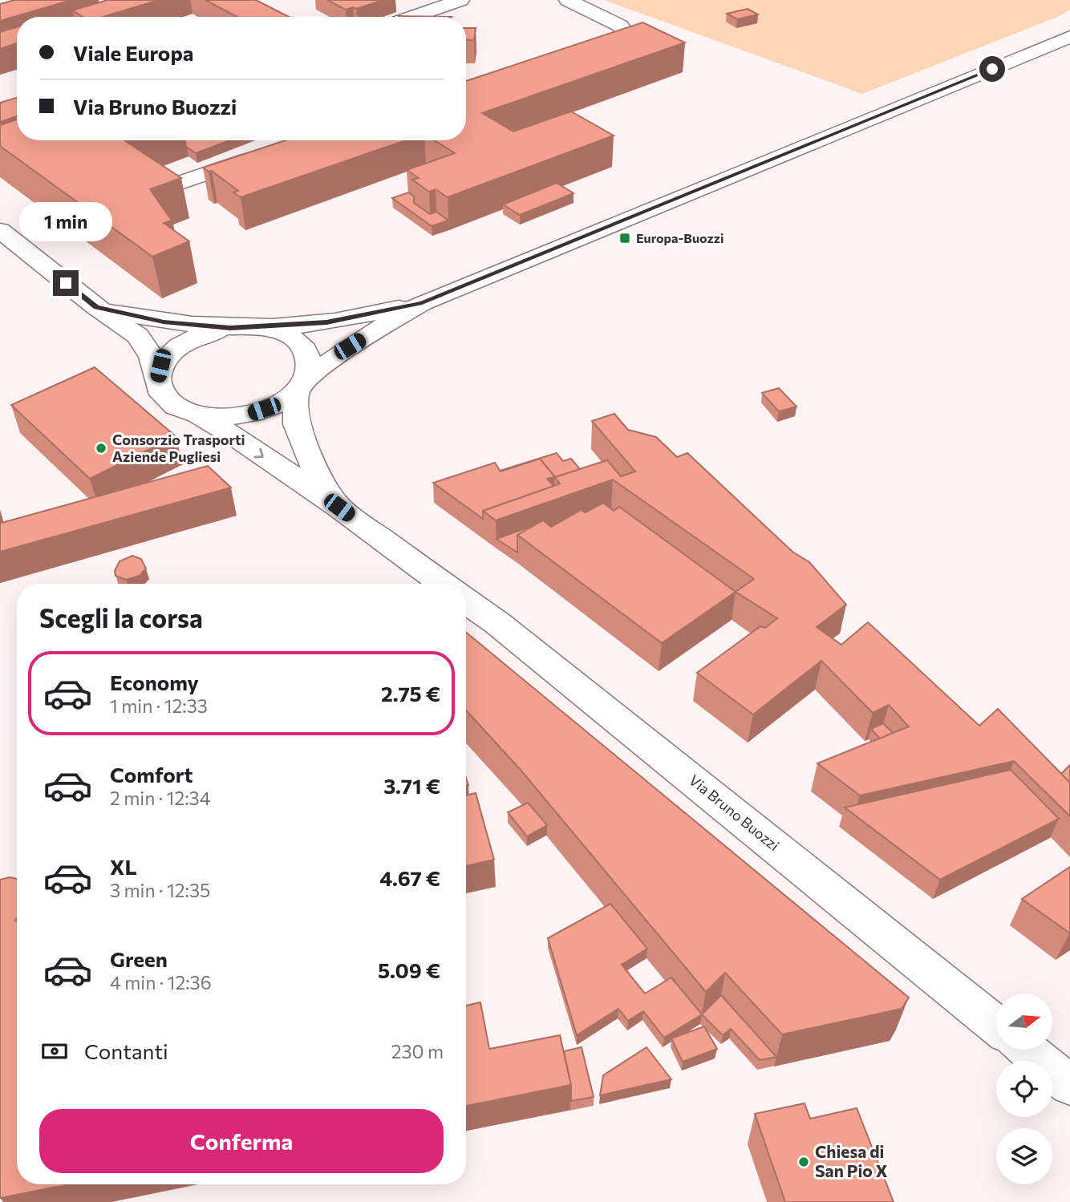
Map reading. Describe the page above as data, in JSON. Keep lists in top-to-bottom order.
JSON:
{
  "streets": {
    "main road": ["Via Bruno Buozzi"]
  },
  "places": {
    "transit": ["Europa-Buozzi"],
    "other": ["Consorzio Trasporti Aziende Pugliesi", "Chiesa di San Pio X"]
  },
  "north": "right",
  "page": {
    "banner": ["Viale Europa", "Via Bruno Buozzi"],
    "bubble": "1 min",
    "heading": "Scegli la corsa",
    "list": [
      {
        "name": "Economy",
        "note": "1 min · 12:33",
        "value": "2.75 €"
      },
      {
        "name": "Comfort",
        "note": "2 min · 12:34",
        "value": "3.71 €"
      },
      {
        "name": "XL",
        "note": "3 min · 12:35",
        "value": "4.67 €"
      },
      {
        "name": "Green",
        "note": "4 min · 12:36",
        "value": "5.09 €"
      }
    ],
    "pay": ["Contanti", "230 m"],
    "buttons": "Conferma"
  }
}
